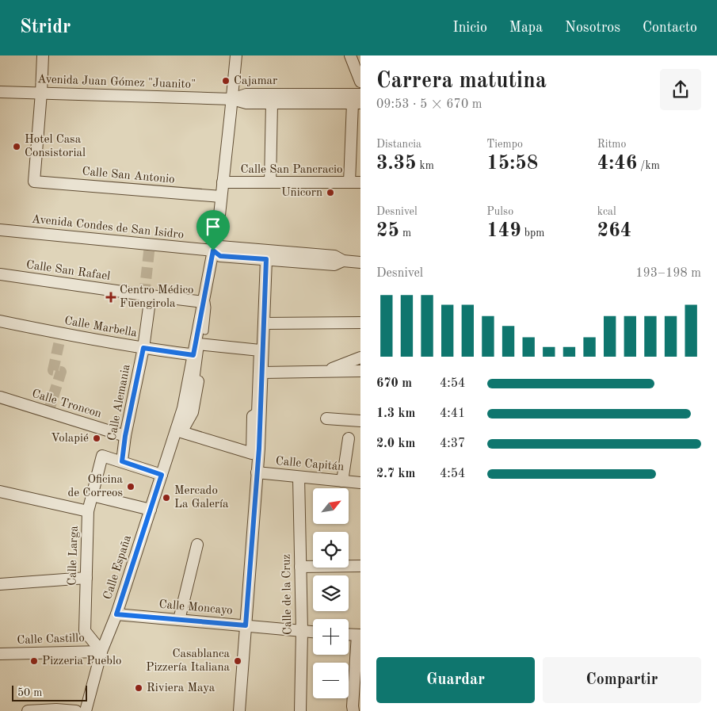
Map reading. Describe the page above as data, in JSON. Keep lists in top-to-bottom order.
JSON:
{
  "streets": {
    "street": [
      "Avenida Juan Gómez \"Juanito\"",
      "Calle San Pancracio",
      "Calle San Antonio",
      "Avenida Condes de San Isidro",
      "Calle San Rafael",
      "Calle Marbella",
      "Calle Alemania",
      "Calle Troncon",
      "Calle Capitán",
      "Calle Larga",
      "Calle España",
      "Calle de la Cruz",
      "Calle Moncayo",
      "Calle Castillo"
    ]
  },
  "crossings": [
    ["Avenida Juan Gómez \"Juanito\"", "Calle San Antonio"],
    ["Calle San Rafael", "Calle Alemania"],
    ["Calle Marbella", "Calle Alemania"],
    ["Calle Marbella", "Calle España"],
    ["Calle Alemania", "Calle Troncon"],
    ["Calle Alemania", "Calle Larga"],
    ["Calle Capitán", "Calle de la Cruz"],
    ["Calle Larga", "Calle España"],
    ["Calle Larga", "Calle Castillo"],
    ["Calle España", "Calle Moncayo"],
    ["Calle España", "Calle Castillo"],
    ["Calle de la Cruz", "Calle Moncayo"]
  ],
  "places": {
    "other": [
      "Cajamar",
      "Hotel Casa Consistorial",
      "Unicorn",
      "Volapié",
      "Oficina de Correos",
      "Mercado La Galería",
      "Pizzeria Pueblo",
      "Casablanca Pizzería Italiana",
      "Riviera Maya"
    ],
    "health": ["Centro Médico Fuengirola"]
  },
  "scale_bar": "50 m",
  "north": "top right",
  "page": {
    "header": "Stridr",
    "nav": [
      "Inicio",
      "Mapa",
      "Nosotros",
      "Contacto"
    ],
    "heading": ["Carrera matutina", "09:53 · 5 × 670 m"],
    "stats": [
      ["Distancia", "3.35 km"],
      ["Tiempo", "15:58"],
      ["Ritmo", "4:46 /km"],
      ["Desnivel", "25 m"],
      ["Pulso", "149 bpm"],
      ["kcal", "264"]
    ],
    "chart": ["Desnivel", "193–198 m"],
    "list": [
      {
        "name": "670 m",
        "note": "4:54"
      },
      {
        "name": "1.3 km",
        "note": "4:41"
      },
      {
        "name": "2.0 km",
        "note": "4:37"
      },
      {
        "name": "2.7 km",
        "note": "4:54"
      }
    ],
    "map_buttons": ["+", "−"],
    "buttons": ["Guardar", "Compartir"],
    "scale": "50 m"
  }
}
